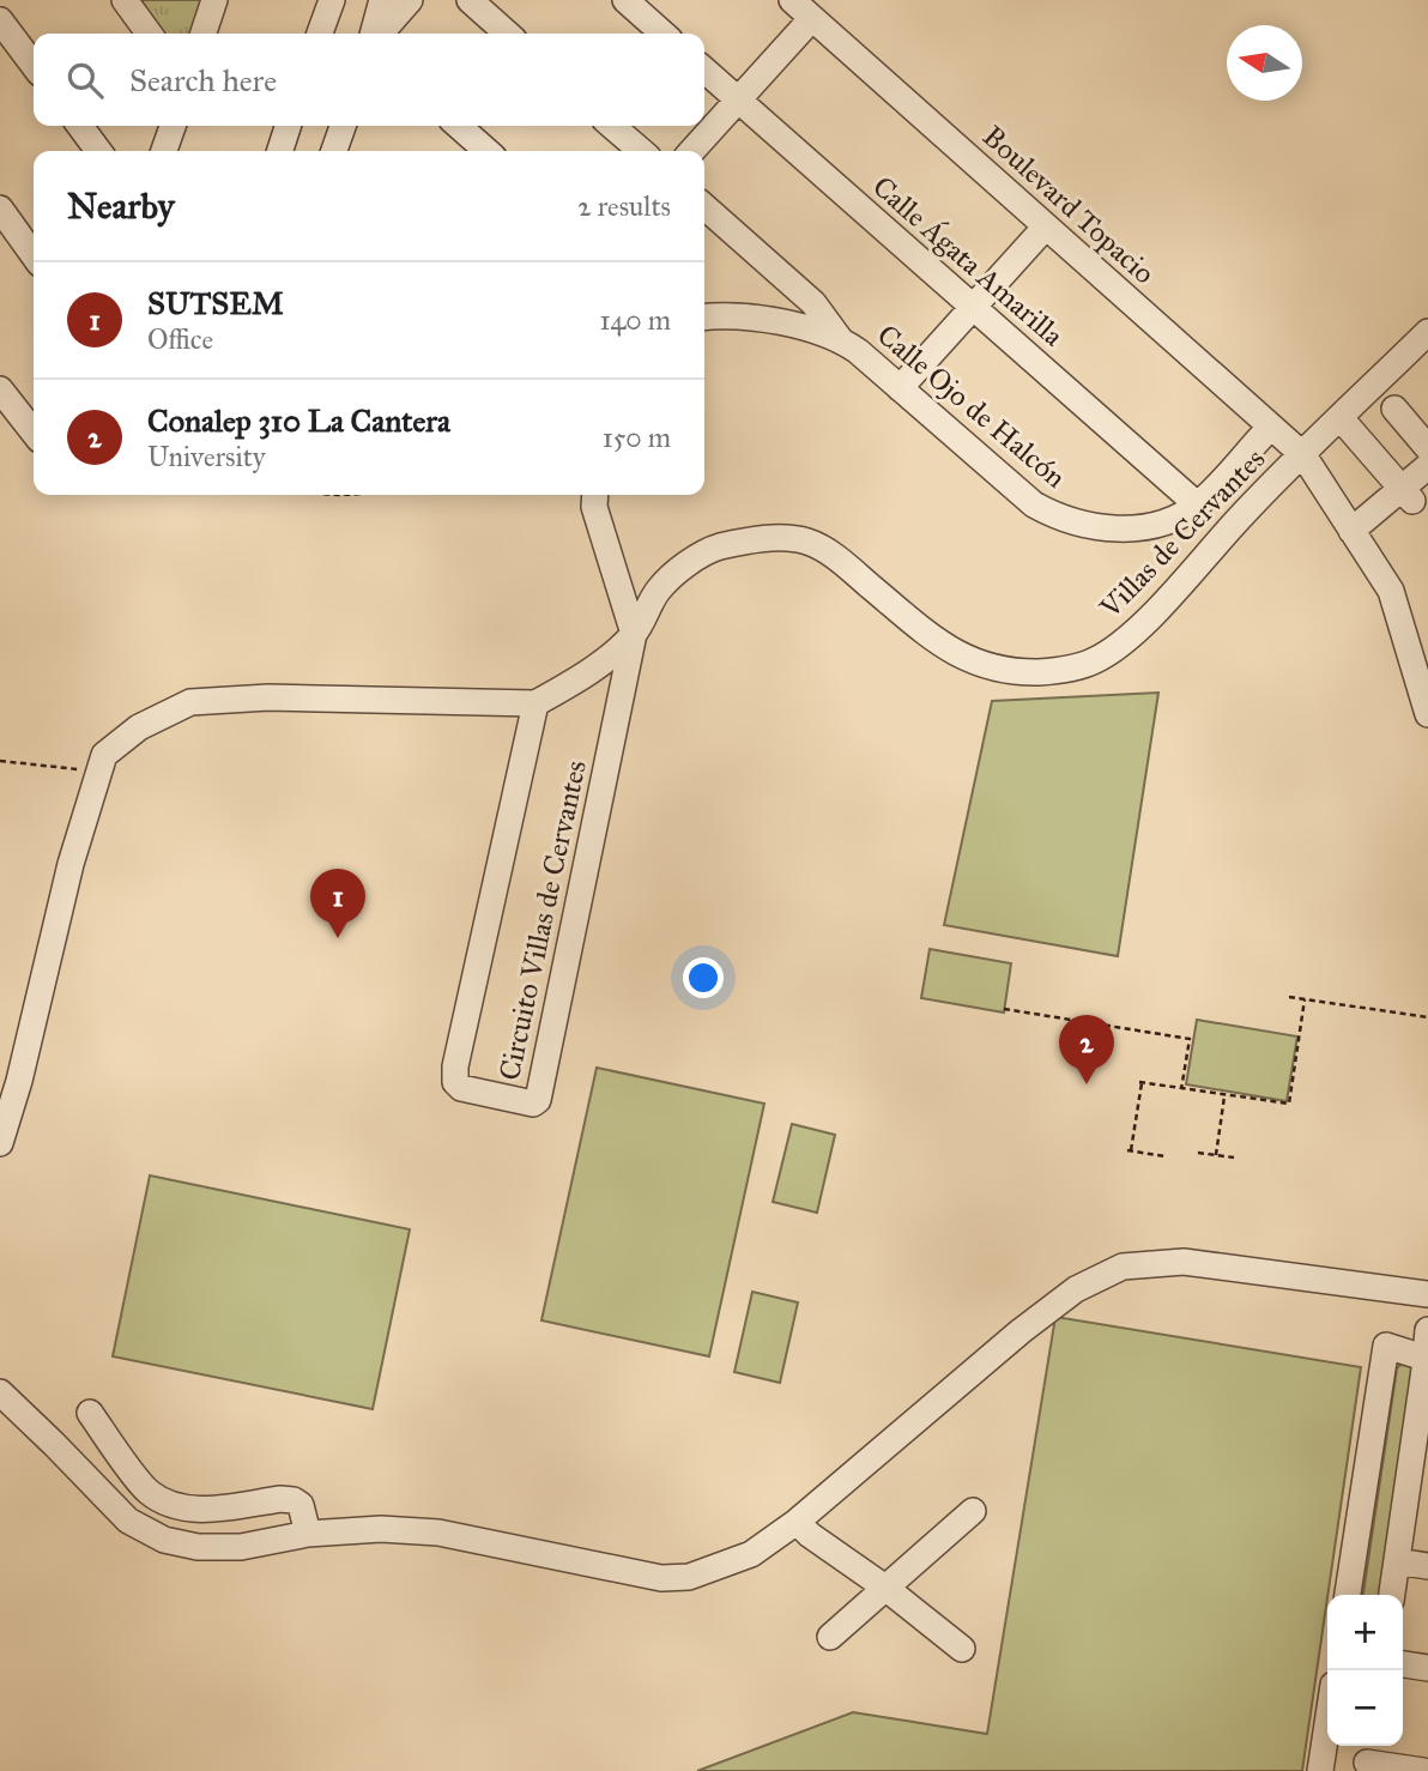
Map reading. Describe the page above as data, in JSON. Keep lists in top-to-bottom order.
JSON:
{
  "streets": {
    "street": [
      "Boulevard Topacio",
      "Calle Ágata Amarilla",
      "Calle Ojo de Halcón",
      "Villas de Cervantes",
      "Circuito Villas de Cervantes"
    ]
  },
  "crossings": [
    ["Boulevard Topacio", "Calle Ojo de Halcón"],
    ["Boulevard Topacio", "Villas de Cervantes"],
    ["Calle Ágata Amarilla", "Calle Ojo de Halcón"],
    ["Villas de Cervantes", "Circuito Villas de Cervantes"]
  ],
  "north": "left",
  "page": {
    "search": "Search here",
    "heading": ["Nearby", "2 results"],
    "list": [
      {
        "mark": "1",
        "name": "SUTSEM",
        "note": "Office",
        "value": "140 m"
      },
      {
        "mark": "2",
        "name": "Conalep 310 La Cantera",
        "note": "University",
        "value": "150 m"
      }
    ],
    "pins": ["1", "2"],
    "map_buttons": ["+", "−"]
  }
}
